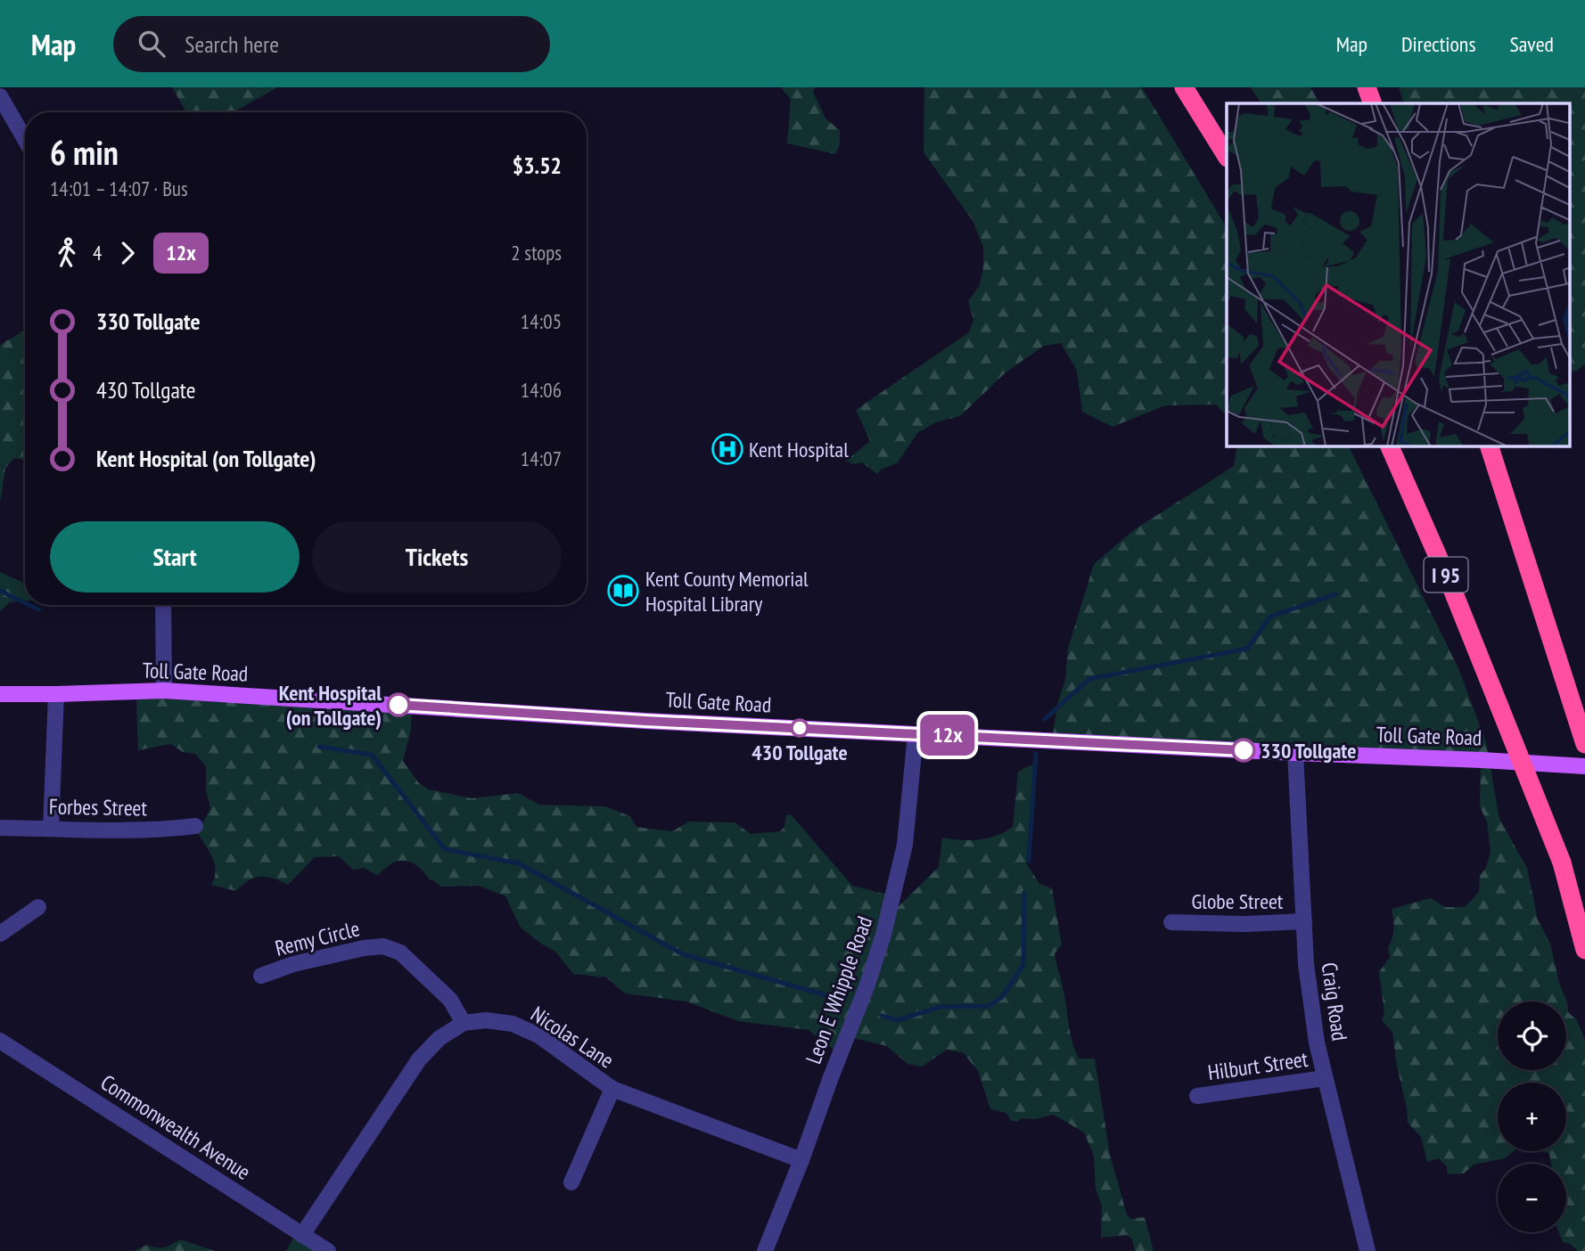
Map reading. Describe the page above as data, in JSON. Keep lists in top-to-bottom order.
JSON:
{
  "streets": {
    "highway": ["I 95"],
    "main road": ["Toll Gate Road"],
    "street": [
      "Forbes Street",
      "Globe Street",
      "Remy Circle",
      "Leon E Whipple Road",
      "Craig Road",
      "Nicolas Lane",
      "Hilburt Street",
      "Commonwealth Avenue"
    ]
  },
  "crossings": [
    ["Toll Gate Road", "Leon E Whipple Road"],
    ["Toll Gate Road", "Craig Road"],
    ["Globe Street", "Craig Road"],
    ["Remy Circle", "Nicolas Lane"],
    ["Leon E Whipple Road", "Nicolas Lane"],
    ["Craig Road", "Hilburt Street"]
  ],
  "places": {
    "hospital": ["Kent Hospital"],
    "library": ["Kent County Memorial Hospital Library"],
    "other": ["Kent Hospital (on Tollgate)", "430 Tollgate", "330 Tollgate"]
  },
  "lines": ["bus line 12x"],
  "page": {
    "header": "Map",
    "search": "Search here",
    "nav": ["Map", "Directions", "Saved"],
    "on_map": "12x",
    "heading": ["6 min", "14:01 – 14:07 · Bus", "$3.52"],
    "legs": ["4", "12x", "2 stops"],
    "list": [
      {
        "name": "330 Tollgate",
        "value": "14:05"
      },
      {
        "name": "430 Tollgate",
        "value": "14:06"
      },
      {
        "name": "Kent Hospital (on Tollgate)",
        "value": "14:07"
      }
    ],
    "buttons": ["Start", "Tickets"],
    "map_buttons": ["+", "−"]
  }
}
